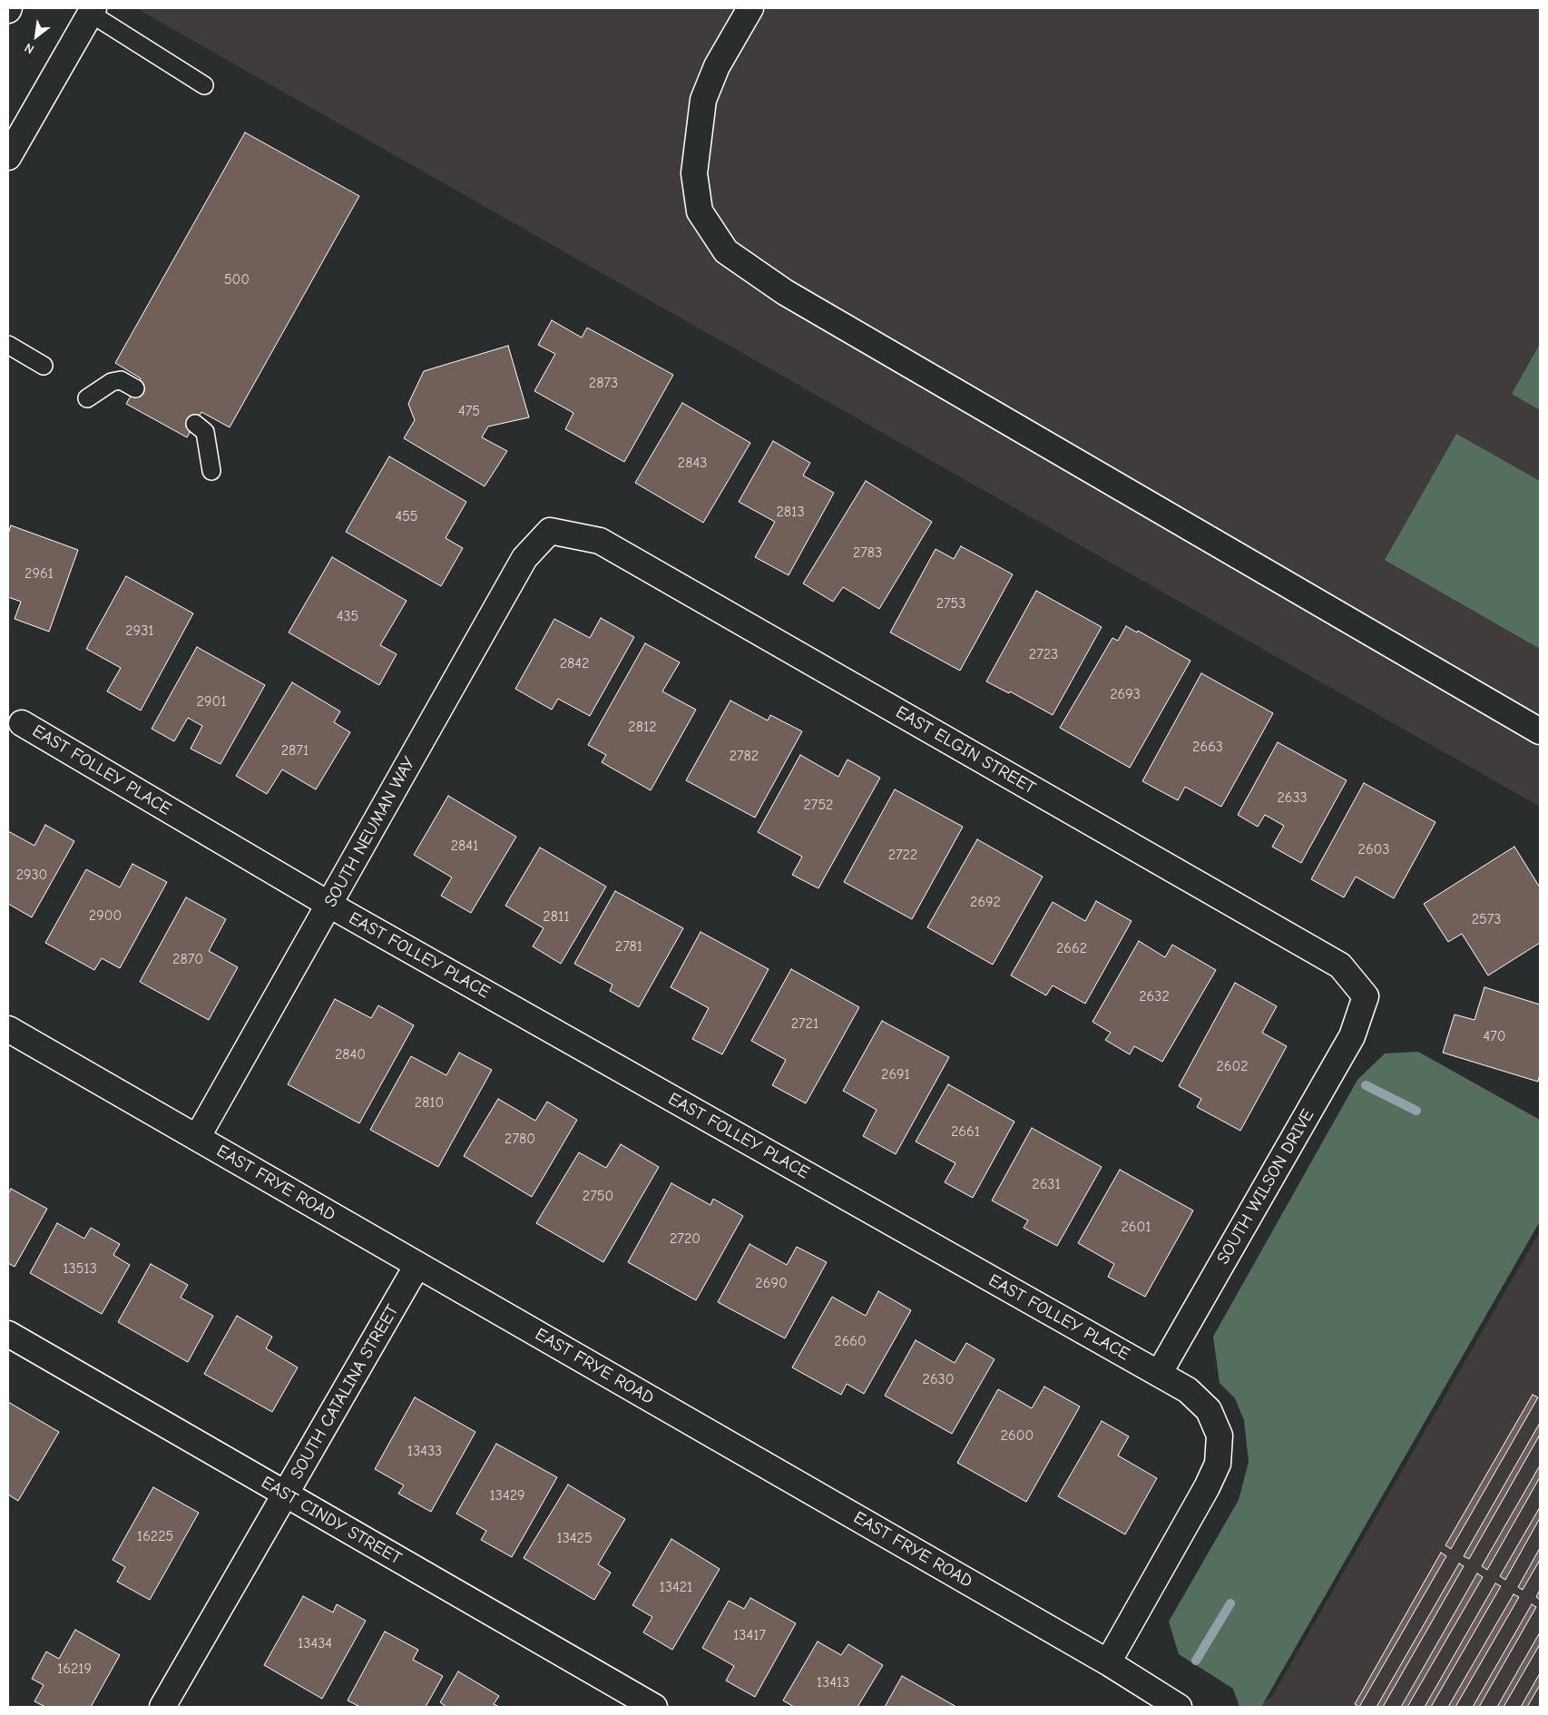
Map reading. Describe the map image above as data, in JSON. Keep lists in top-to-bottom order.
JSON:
{
  "streets": {
    "street": [
      "EAST ELGIN STREET",
      "EAST FOLLEY PLACE",
      "SOUTH NEUMAN WAY",
      "EAST FRYE ROAD",
      "SOUTH WILSON DRIVE",
      "SOUTH CATALINA STREET",
      "EAST CINDY STREET"
    ]
  },
  "crossings": [
    ["EAST ELGIN STREET", "SOUTH NEUMAN WAY"],
    ["EAST ELGIN STREET", "SOUTH WILSON DRIVE"],
    ["EAST FOLLEY PLACE", "SOUTH NEUMAN WAY"],
    ["EAST FOLLEY PLACE", "EAST FRYE ROAD"],
    ["EAST FOLLEY PLACE", "SOUTH WILSON DRIVE"],
    ["SOUTH NEUMAN WAY", "EAST FRYE ROAD"],
    ["EAST FRYE ROAD", "SOUTH CATALINA STREET"],
    ["SOUTH CATALINA STREET", "EAST CINDY STREET"]
  ],
  "house_numbers": [
    "500",
    "2873",
    "475",
    "2843",
    "2813",
    "455",
    "2783",
    "2961",
    "2753",
    "435",
    "2931",
    "2723",
    "2842",
    "2693",
    "2901",
    "2812",
    "2663",
    "2871",
    "2782",
    "2633",
    "2752",
    "2841",
    "2603",
    "2722",
    "2930",
    "2692",
    "2900",
    "2811",
    "2573",
    "2781",
    "2662",
    "2870",
    "2632",
    "2721",
    "470",
    "2840",
    "2602",
    "2691",
    "2810",
    "2661",
    "2780",
    "2631",
    "2750",
    "2601",
    "2720",
    "13513",
    "2690",
    "2660",
    "2630",
    "2600",
    "13433",
    "13429",
    "16225",
    "13425",
    "13421",
    "13417",
    "13434",
    "16219",
    "13413"
  ],
  "north": "bottom left"
}
